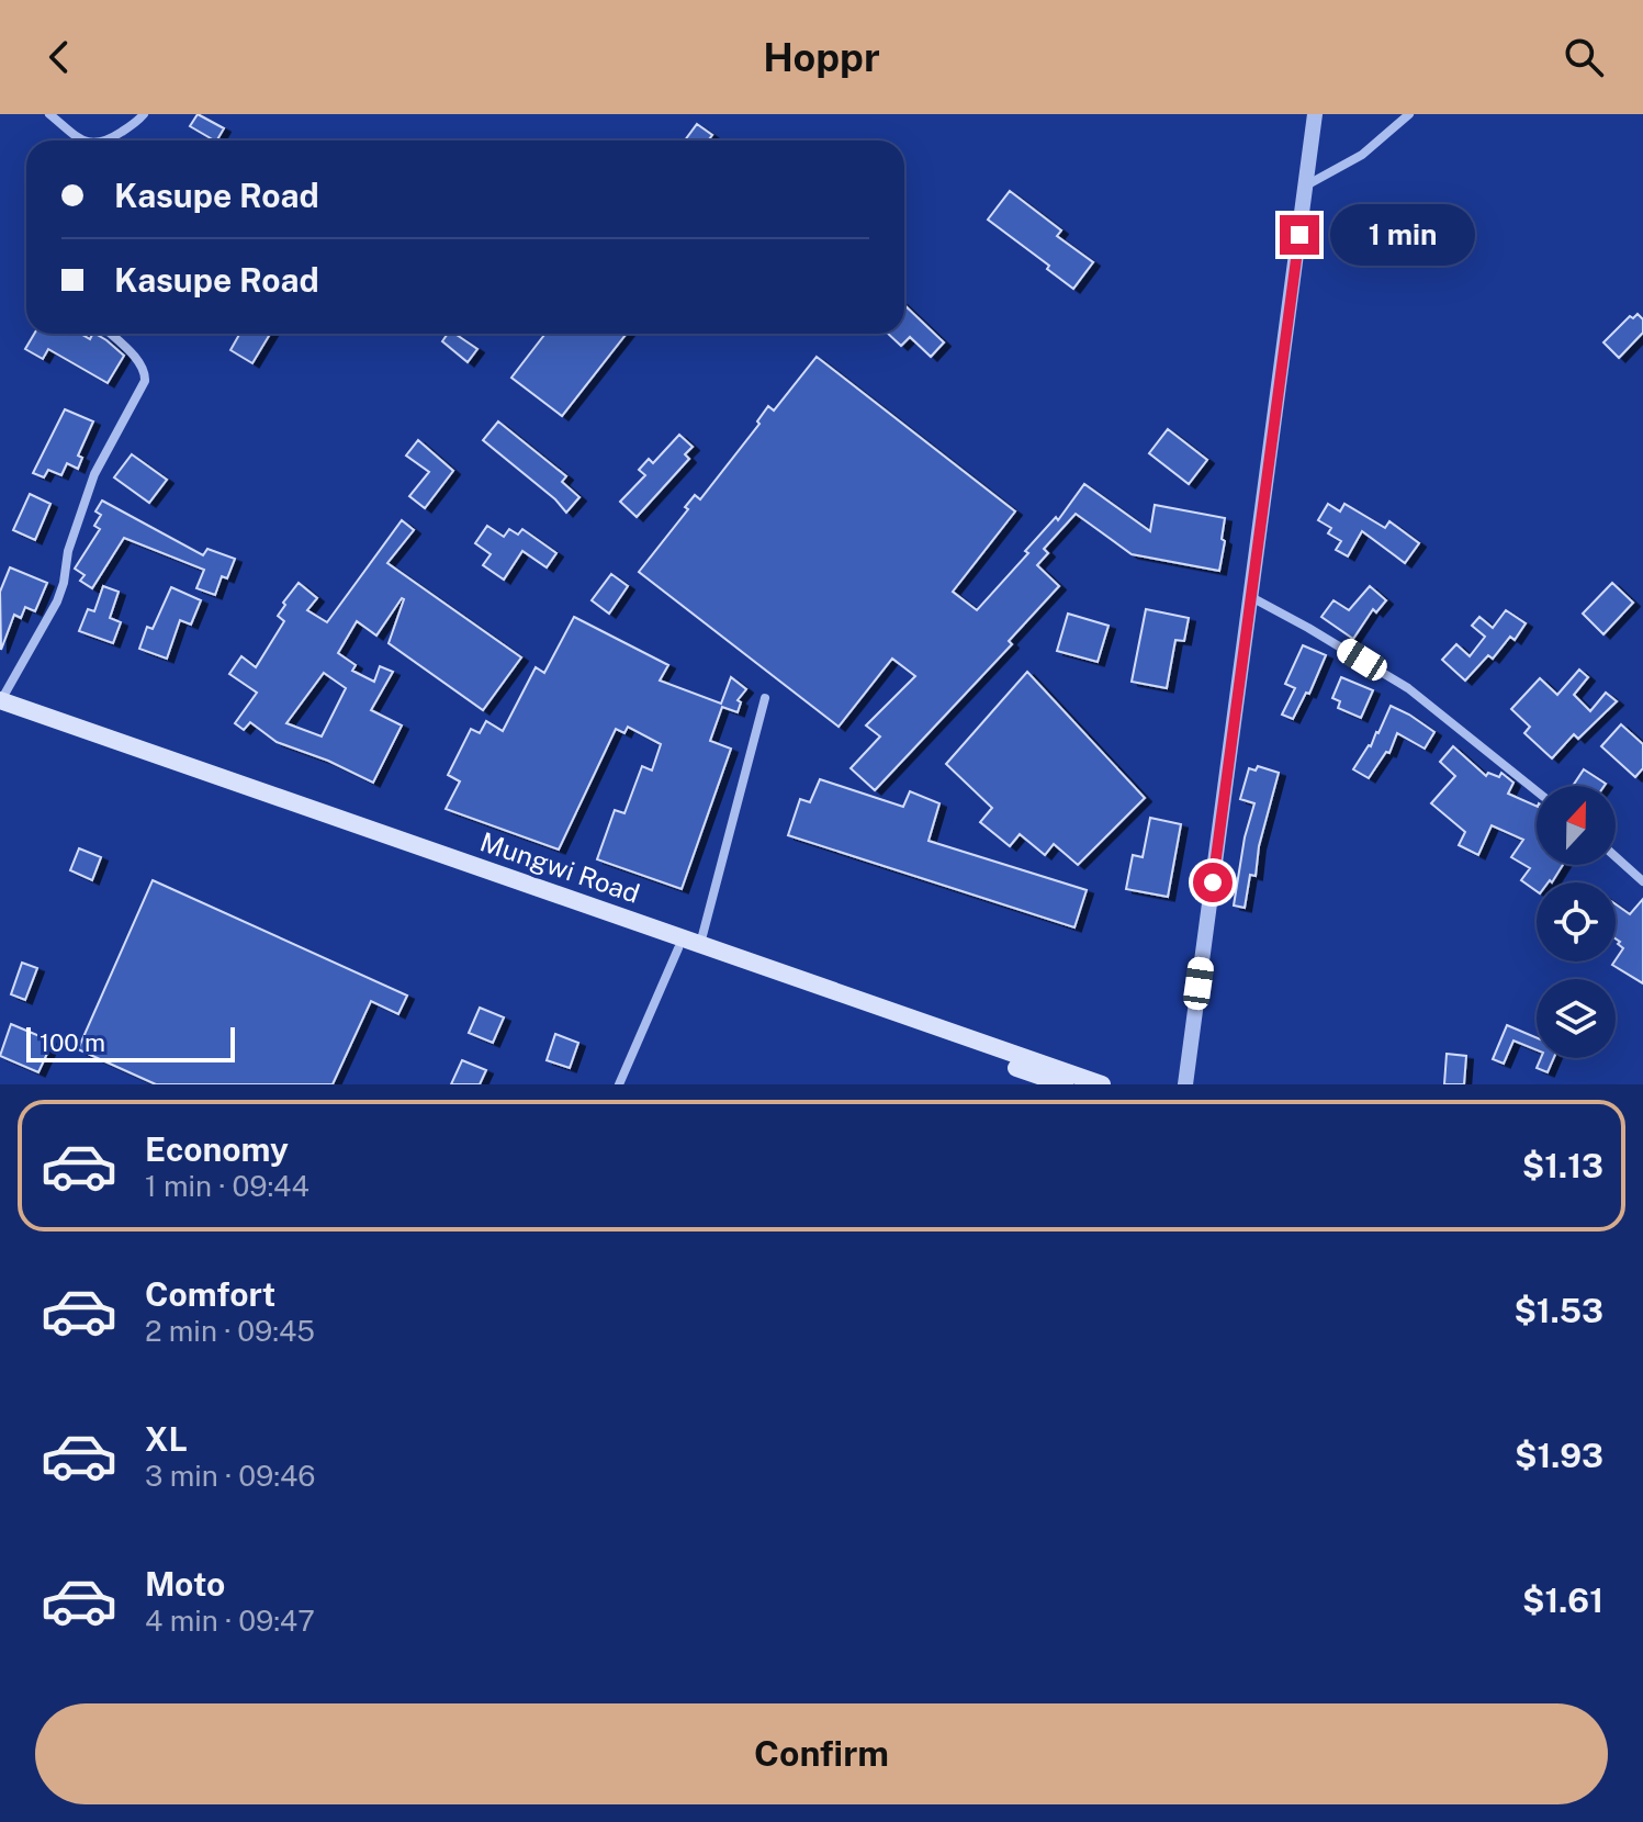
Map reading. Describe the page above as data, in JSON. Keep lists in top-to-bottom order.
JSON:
{
  "streets": {
    "main road": ["Mungwi Road"]
  },
  "scale_bar": "100 m",
  "north": "top",
  "page": {
    "header": "Hoppr",
    "banner": ["Kasupe Road", "Kasupe Road"],
    "bubble": "1 min",
    "scale": "100 m",
    "list": [
      {
        "name": "Economy",
        "note": "1 min · 09:44",
        "value": "$1.13"
      },
      {
        "name": "Comfort",
        "note": "2 min · 09:45",
        "value": "$1.53"
      },
      {
        "name": "XL",
        "note": "3 min · 09:46",
        "value": "$1.93"
      },
      {
        "name": "Moto",
        "note": "4 min · 09:47",
        "value": "$1.61"
      }
    ],
    "buttons": "Confirm"
  }
}
